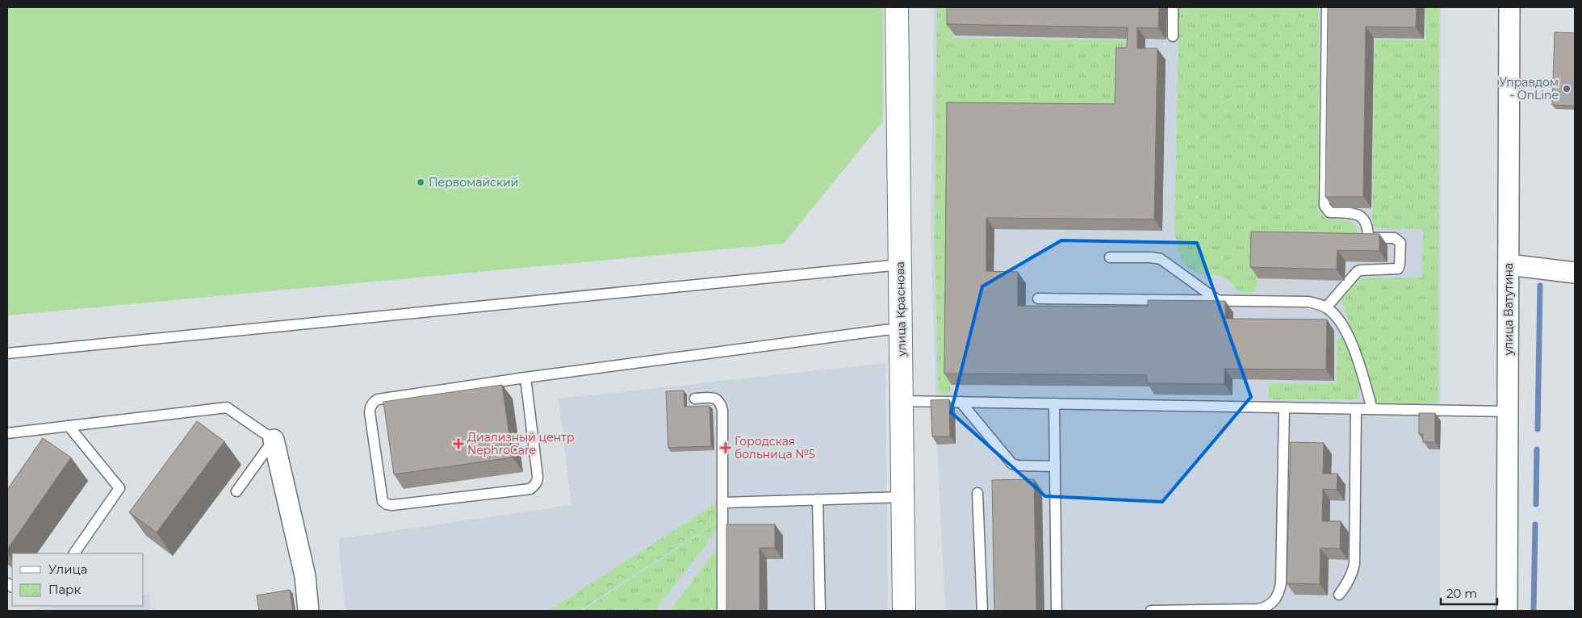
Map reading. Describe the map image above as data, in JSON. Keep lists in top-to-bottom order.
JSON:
{
  "streets": {
    "street": ["улица Краснова", "улица Ватутина"]
  },
  "places": {
    "other": ["Управдом - OnLine", "Первомайский"],
    "health": ["Диализный центр NephroCare", "Городская больница №5"]
  },
  "legend": ["Улица", "Парк"],
  "scale_bar": "20 m"
}
